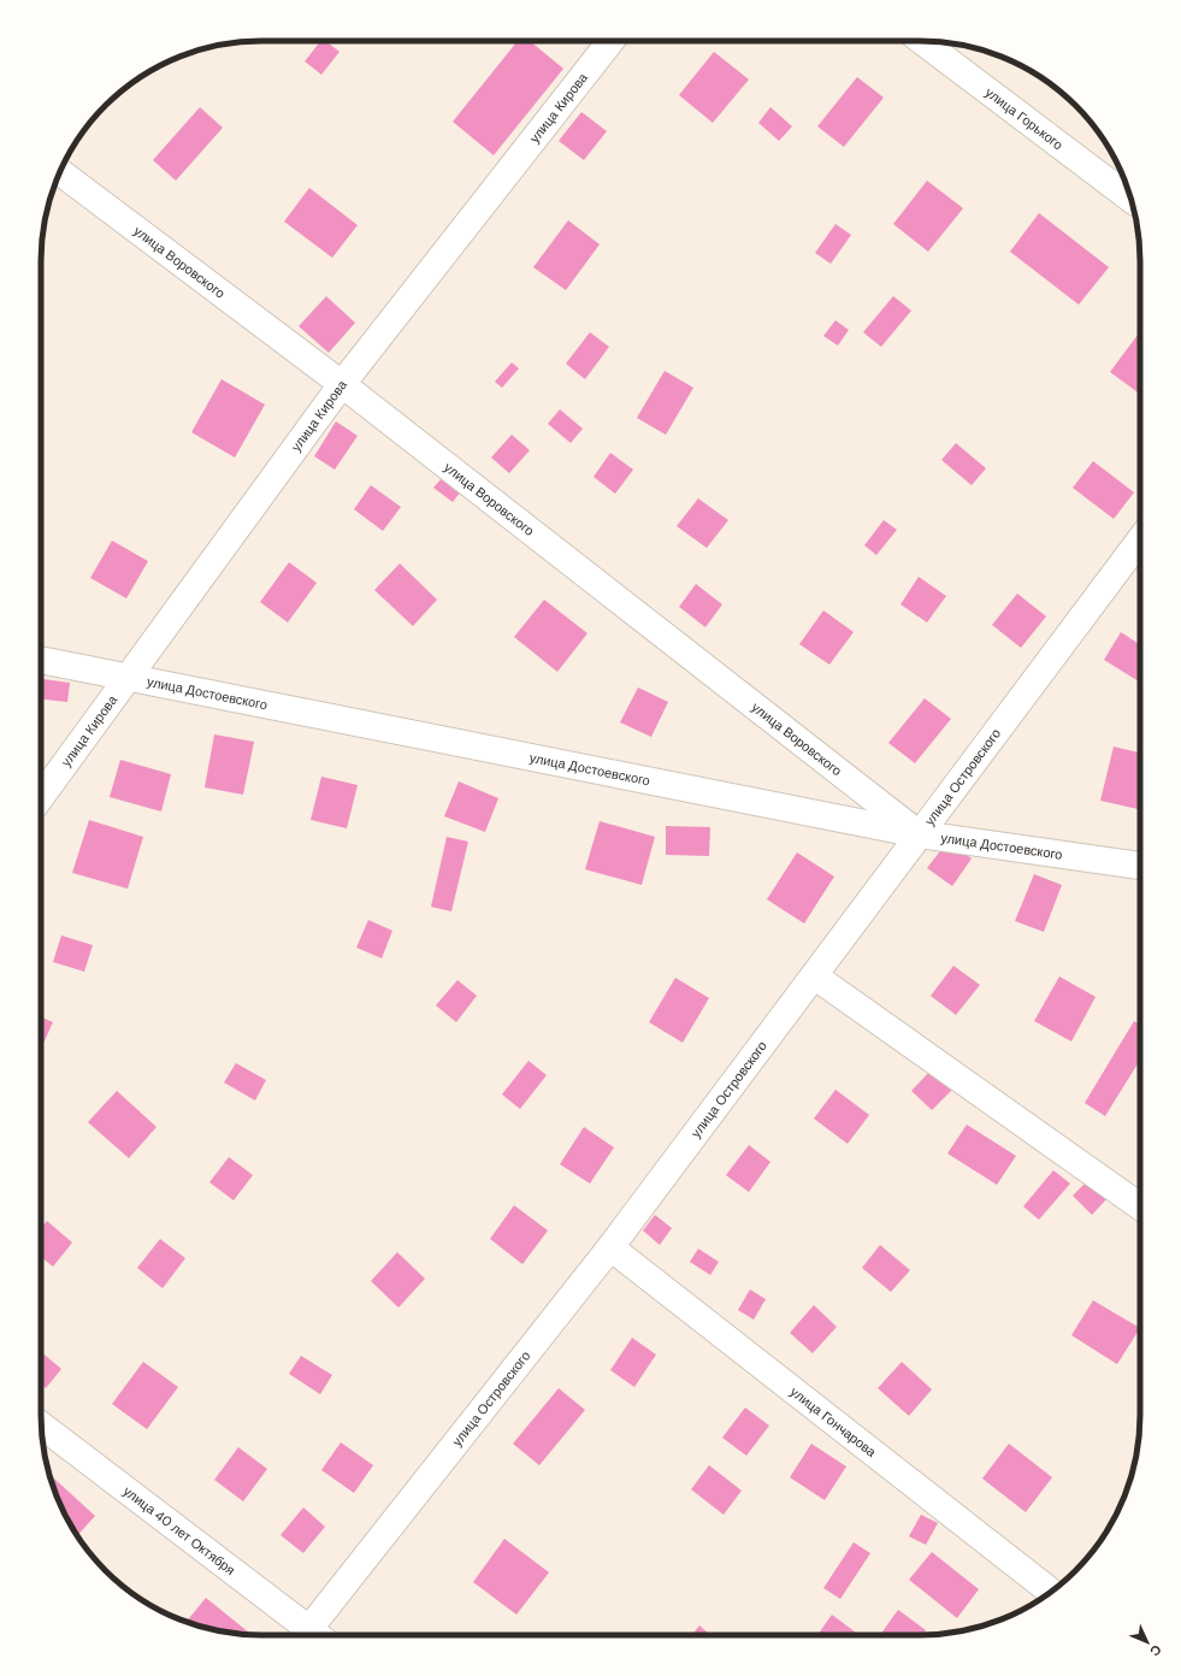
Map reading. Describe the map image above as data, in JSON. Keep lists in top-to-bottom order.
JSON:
{
  "streets": {
    "street": [
      "улица Кирова",
      "улица Горького",
      "улица Воровского",
      "улица Достоевского",
      "улица Островского",
      "улица Гончарова",
      "улица 40 лет Октября"
    ]
  },
  "crossings": [
    ["улица Кирова", "улица Воровского"],
    ["улица Кирова", "улица Достоевского"],
    ["улица Воровского", "улица Достоевского"],
    ["улица Воровского", "улица Островского"],
    ["улица Достоевского", "улица Островского"],
    ["улица Островского", "улица Гончарова"]
  ],
  "north": "bottom right"
}
